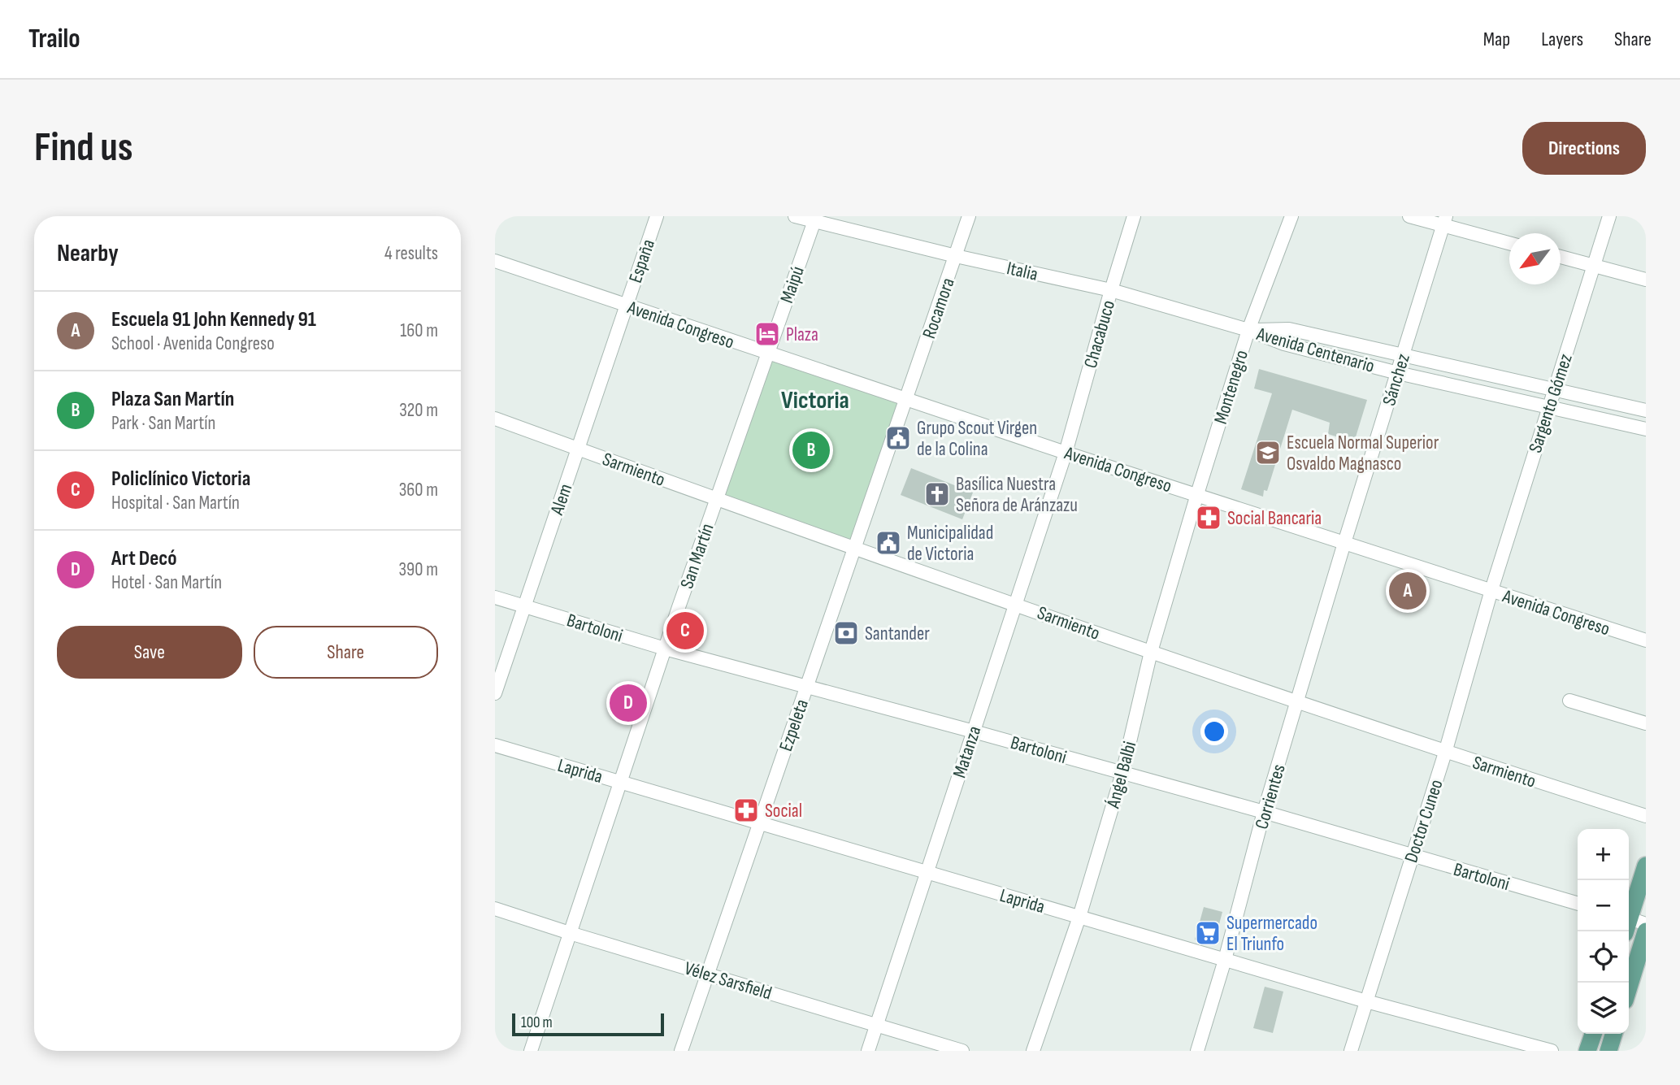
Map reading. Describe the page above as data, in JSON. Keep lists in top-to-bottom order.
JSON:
{
  "streets": {
    "street": [
      "España",
      "Italia",
      "Maipú",
      "Rocamora",
      "Avenida Congreso",
      "Chacabuco",
      "Avenida Centenario",
      "Sánchez",
      "Montenegro",
      "Sargento Gómez",
      "Sarmiento",
      "Alem",
      "San Martín",
      "Bartoloni",
      "Ezpeleta",
      "Matanza",
      "Laprida",
      "Ángel Balbi",
      "Corrientes",
      "Doctor Cuneo",
      "Vélez Sarsfield"
    ]
  },
  "crossings": [
    ["España", "Avenida Congreso"],
    ["España", "Alem"],
    ["Italia", "Maipú"],
    ["Italia", "Rocamora"],
    ["Italia", "Chacabuco"],
    ["Italia", "Avenida Centenario"],
    ["Italia", "Montenegro"],
    ["Maipú", "Avenida Congreso"],
    ["Maipú", "San Martín"],
    ["Rocamora", "Avenida Congreso"],
    ["Rocamora", "Ezpeleta"],
    ["Avenida Congreso", "Chacabuco"],
    ["Avenida Congreso", "Sánchez"],
    ["Avenida Congreso", "Montenegro"],
    ["Avenida Congreso", "Sargento Gómez"],
    ["Avenida Congreso", "Alem"],
    ["Avenida Congreso", "San Martín"],
    ["Avenida Congreso", "Ezpeleta"],
    ["Avenida Congreso", "Matanza"],
    ["Avenida Congreso", "Ángel Balbi"],
    ["Avenida Congreso", "Corrientes"],
    ["Avenida Congreso", "Doctor Cuneo"],
    ["Chacabuco", "Matanza"],
    ["Avenida Centenario", "Sánchez"],
    ["Avenida Centenario", "Montenegro"],
    ["Avenida Centenario", "Sargento Gómez"],
    ["Sánchez", "Corrientes"],
    ["Montenegro", "Ángel Balbi"],
    ["Sargento Gómez", "Doctor Cuneo"],
    ["Sarmiento", "Alem"],
    ["Sarmiento", "San Martín"],
    ["Sarmiento", "Ezpeleta"],
    ["Sarmiento", "Matanza"],
    ["Sarmiento", "Ángel Balbi"],
    ["Sarmiento", "Corrientes"],
    ["Sarmiento", "Doctor Cuneo"],
    ["Alem", "Bartoloni"],
    ["San Martín", "Bartoloni"],
    ["San Martín", "Laprida"],
    ["San Martín", "Vélez Sarsfield"],
    ["Bartoloni", "Ezpeleta"],
    ["Bartoloni", "Matanza"],
    ["Bartoloni", "Ángel Balbi"],
    ["Bartoloni", "Corrientes"],
    ["Bartoloni", "Doctor Cuneo"],
    ["Ezpeleta", "Laprida"],
    ["Ezpeleta", "Vélez Sarsfield"],
    ["Matanza", "Laprida"],
    ["Matanza", "Vélez Sarsfield"],
    ["Laprida", "Ángel Balbi"],
    ["Laprida", "Corrientes"],
    ["Laprida", "Doctor Cuneo"]
  ],
  "districts": ["Victoria"],
  "places": {
    "hotel": ["Plaza"],
    "public building": ["Grupo Scout Virgen de la Colina", "Municipalidad de Victoria"],
    "school or university": ["Escuela Normal Superior Osvaldo Magnasco"],
    "church": ["Basílica Nuestra Señora de Aránzazu"],
    "pharmacy": ["Social Bancaria", "Social"],
    "bank": ["Santander"],
    "supermarket": ["Supermercado El Triunfo"]
  },
  "scale_bar": "100 m",
  "north": "bottom left",
  "page": {
    "header": "Trailo",
    "nav": ["Map", "Layers", "Share"],
    "buttons": [
      "Directions",
      ["Save", "Share"]
    ],
    "title": "Find us",
    "heading": ["Nearby", "4 results"],
    "list": [
      {
        "mark": "A",
        "name": "Escuela 91 John Kennedy 91",
        "note": "School · Avenida Congreso",
        "value": "160 m"
      },
      {
        "mark": "B",
        "name": "Plaza San Martín",
        "note": "Park · San Martín",
        "value": "320 m"
      },
      {
        "mark": "C",
        "name": "Policlínico Victoria",
        "note": "Hospital · San Martín",
        "value": "360 m"
      },
      {
        "mark": "D",
        "name": "Art Decó",
        "note": "Hotel · San Martín",
        "value": "390 m"
      }
    ],
    "pins": [
      "B",
      "A",
      "C",
      "D"
    ],
    "map_buttons": ["+", "−"],
    "scale": "100 m"
  }
}
